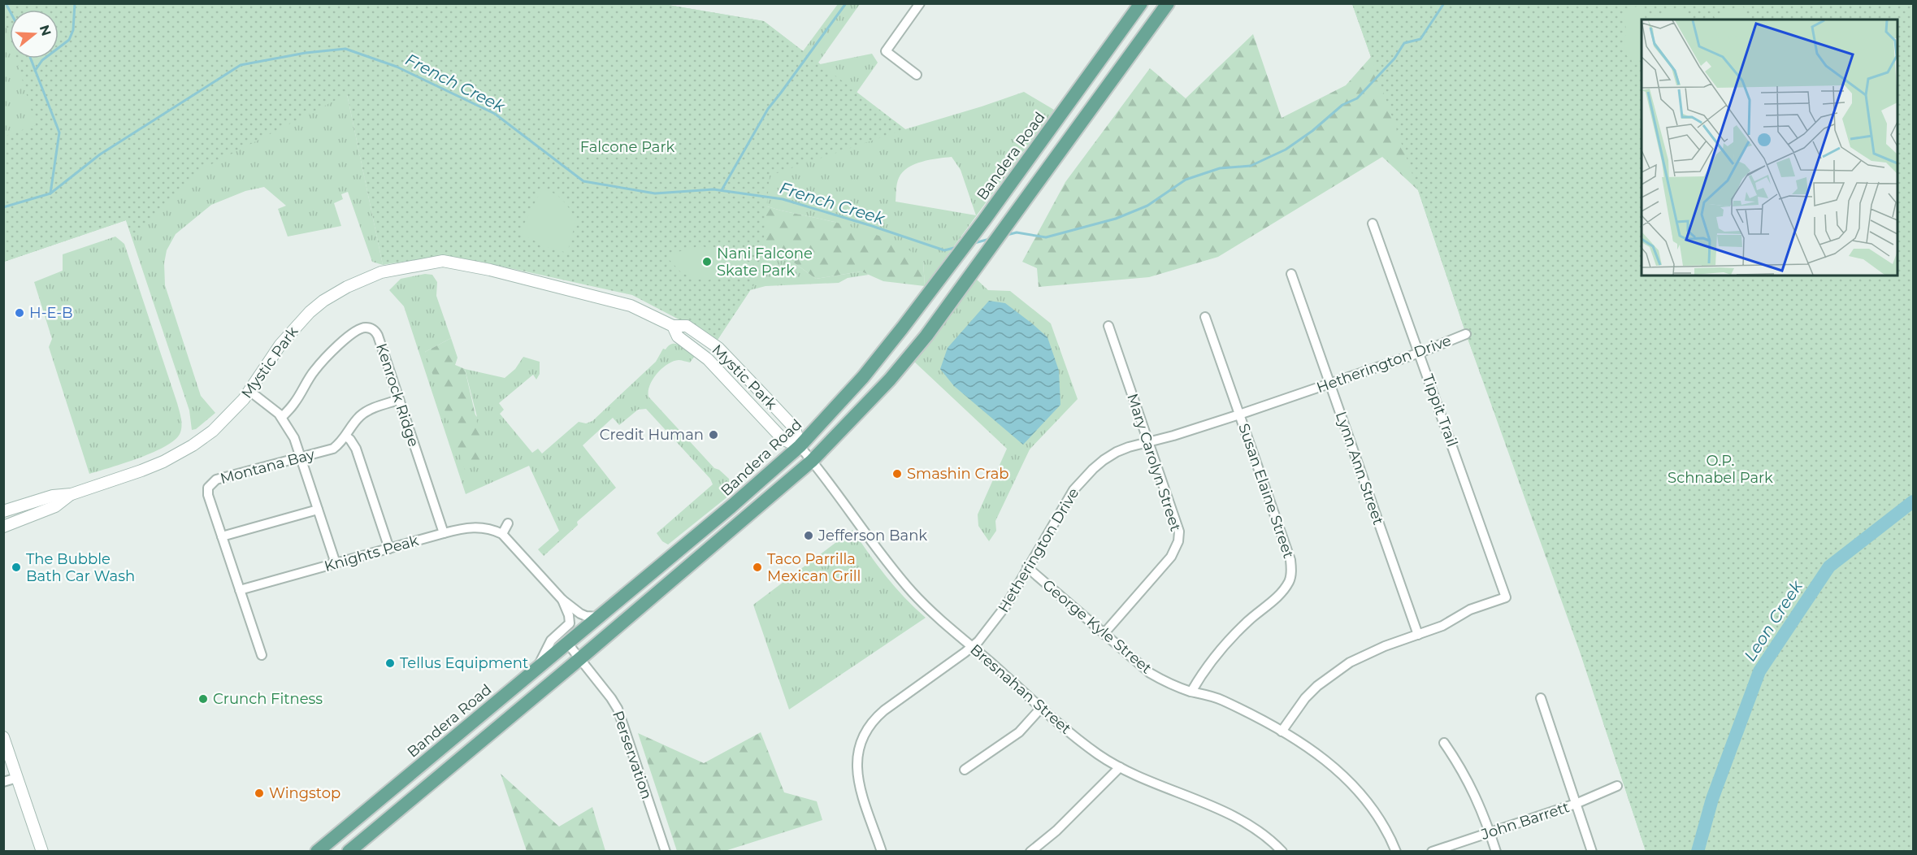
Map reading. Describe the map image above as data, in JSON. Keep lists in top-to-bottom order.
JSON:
{
  "streets": {
    "main road": ["Bandera Road"],
    "street": [
      "Mystic Park",
      "Hetherington Drive",
      "Kenrock Ridge",
      "Tippit Trail",
      "Mary Carolyn Street",
      "Montana Bay",
      "Lynn Ann Street",
      "Susan Elaine Street",
      "Knights Peak",
      "George Kyle Street",
      "Bresnahan Street",
      "Perservation",
      "John Barrett"
    ]
  },
  "crossings": [
    ["Bandera Road", "Mystic Park"],
    ["Bandera Road", "Bresnahan Street"],
    ["Bandera Road", "Perservation"],
    ["Mystic Park", "Bresnahan Street"],
    ["Hetherington Drive", "Tippit Trail"],
    ["Hetherington Drive", "Mary Carolyn Street"],
    ["Hetherington Drive", "Lynn Ann Street"],
    ["Hetherington Drive", "Susan Elaine Street"],
    ["Hetherington Drive", "George Kyle Street"],
    ["Hetherington Drive", "Bresnahan Street"],
    ["Kenrock Ridge", "Montana Bay"],
    ["Kenrock Ridge", "Knights Peak"],
    ["Tippit Trail", "Lynn Ann Street"],
    ["Mary Carolyn Street", "George Kyle Street"],
    ["Montana Bay", "Knights Peak"],
    ["Susan Elaine Street", "George Kyle Street"]
  ],
  "water": ["French Creek", "Leon Creek"],
  "parks": ["Falcone Park", "O.P. Schnabel Park"],
  "places": [
    "Nani Falcone Skate Park",
    "H-E-B",
    "Credit Human",
    "Smashin Crab",
    "Jefferson Bank",
    "The Bubble Bath Car Wash",
    "Taco Parrilla Mexican Grill",
    "Tellus Equipment",
    "Crunch Fitness",
    "Wingstop"
  ],
  "north": "right"
}
